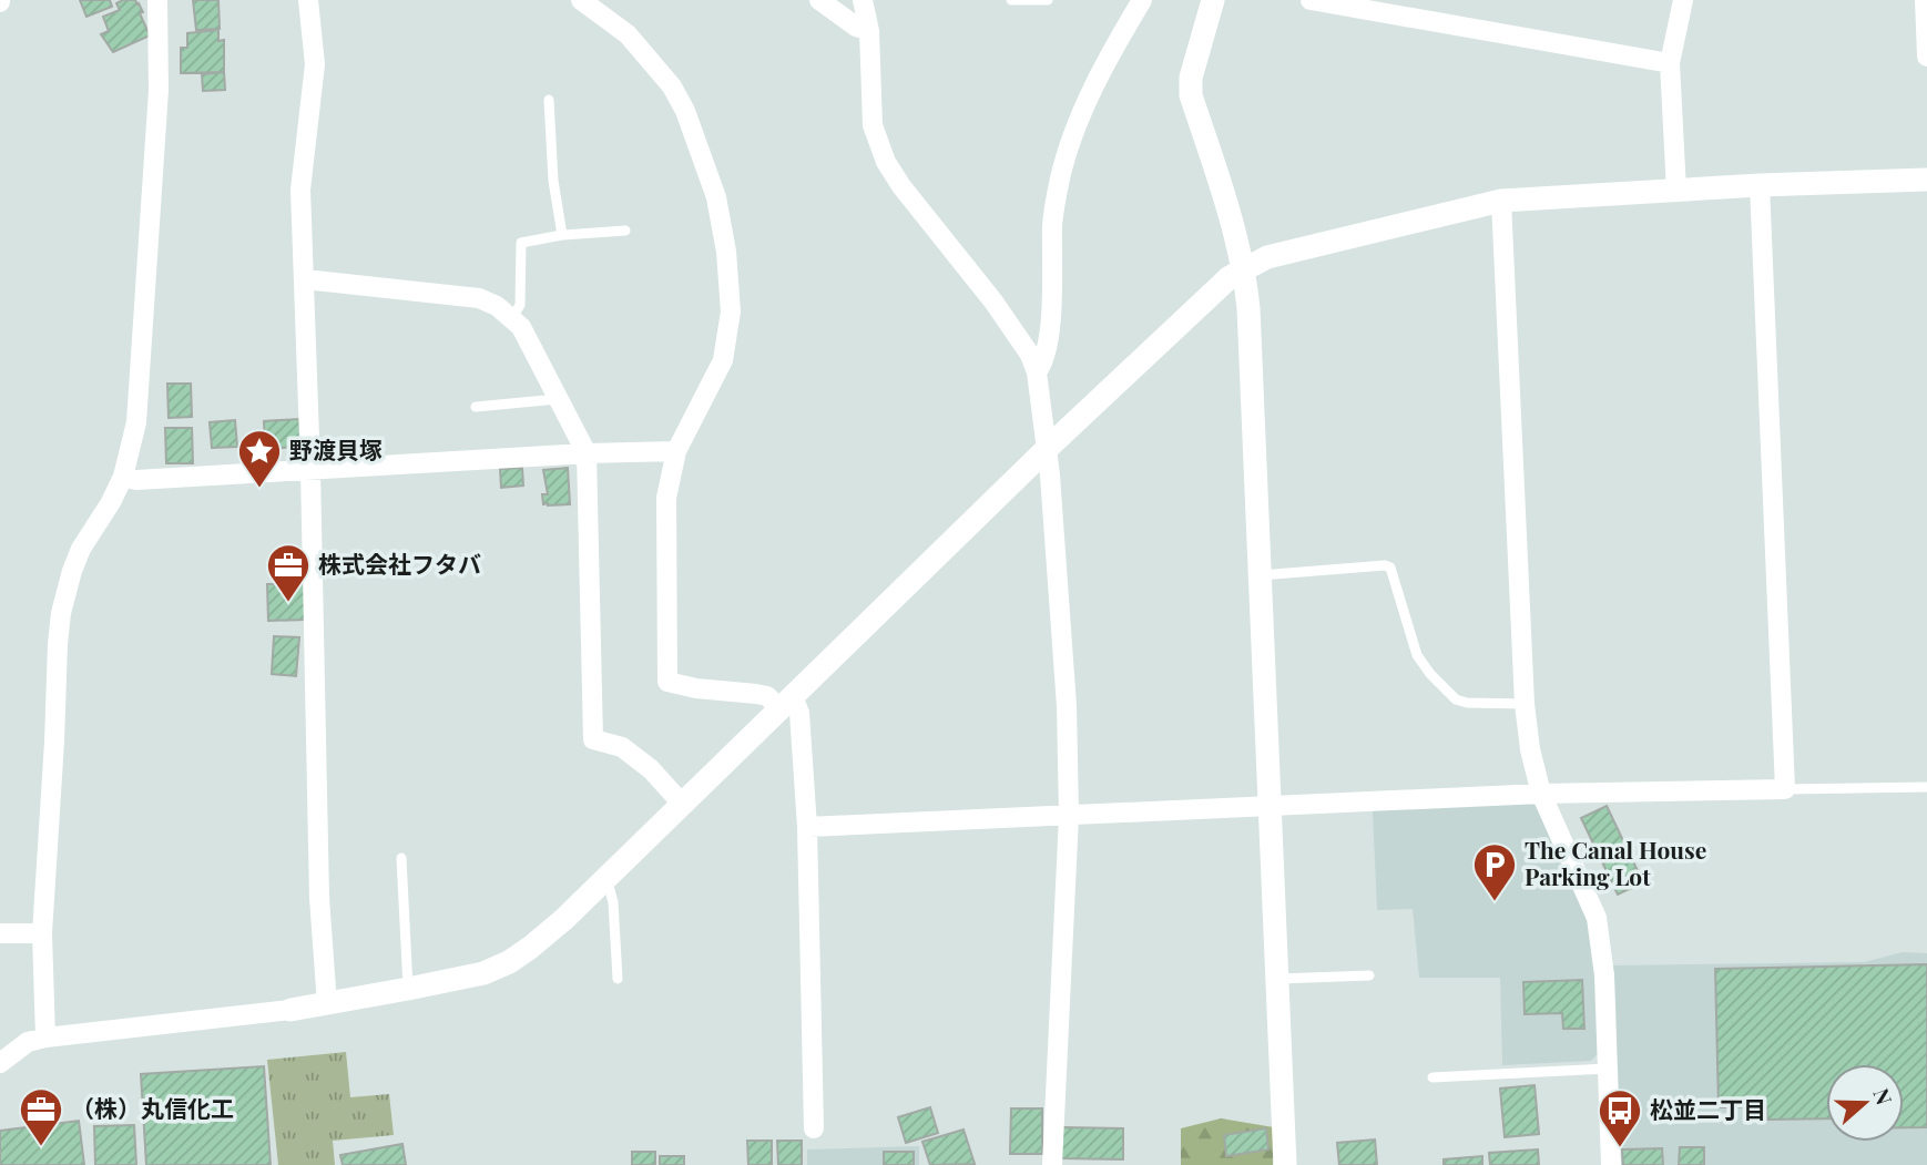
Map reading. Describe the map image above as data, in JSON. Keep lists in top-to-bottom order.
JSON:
{
  "places": {
    "place": ["野渡貝塚"],
    "office": ["株式会社フタバ", "（株）丸信化工"],
    "parking": ["The Canal House Parking Lot"],
    "bus stop": ["松並二丁目"]
  },
  "north": "right"
}
